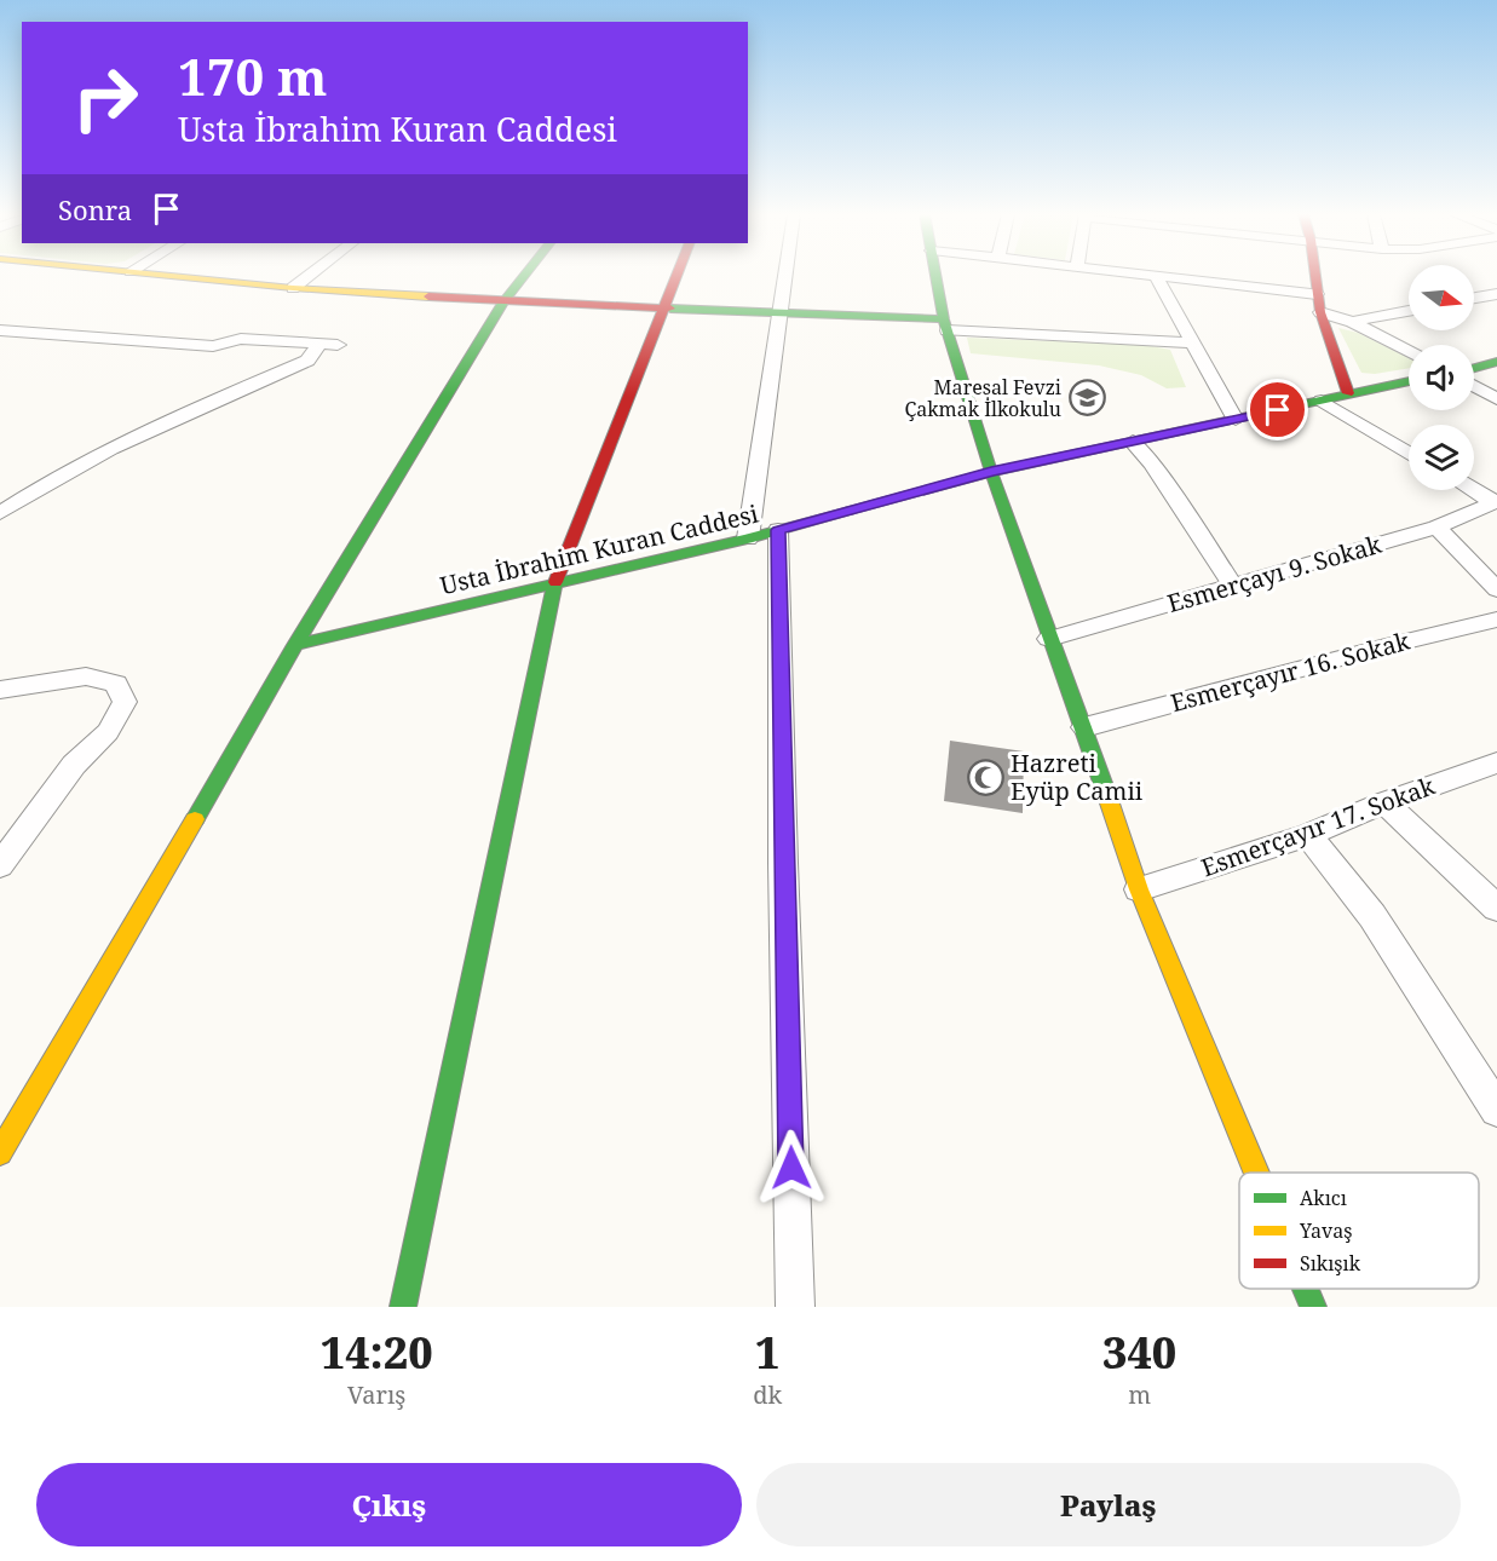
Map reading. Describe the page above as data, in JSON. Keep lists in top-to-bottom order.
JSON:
{
  "streets": {
    "street": [
      "Usta İbrahim Kuran Caddesi",
      "Esmerçayı 9. Sokak",
      "Esmerçayır 16. Sokak",
      "Esmerçayır 17. Sokak"
    ]
  },
  "places": {
    "school or university": ["Mareşal Fevzi Çakmak İlkokulu"],
    "mosque": ["Hazreti Eyüp Camii"]
  },
  "legend": ["Akıcı", "Yavaş", "Sıkışık"],
  "north": "right",
  "page": {
    "turn": ["170 m", "Usta İbrahim Kuran Caddesi"],
    "then": "Sonra",
    "eta": [
      "14:20",
      "Varış",
      "1",
      "dk",
      "340",
      "m"
    ],
    "buttons": ["Çıkış", "Paylaş"]
  }
}
